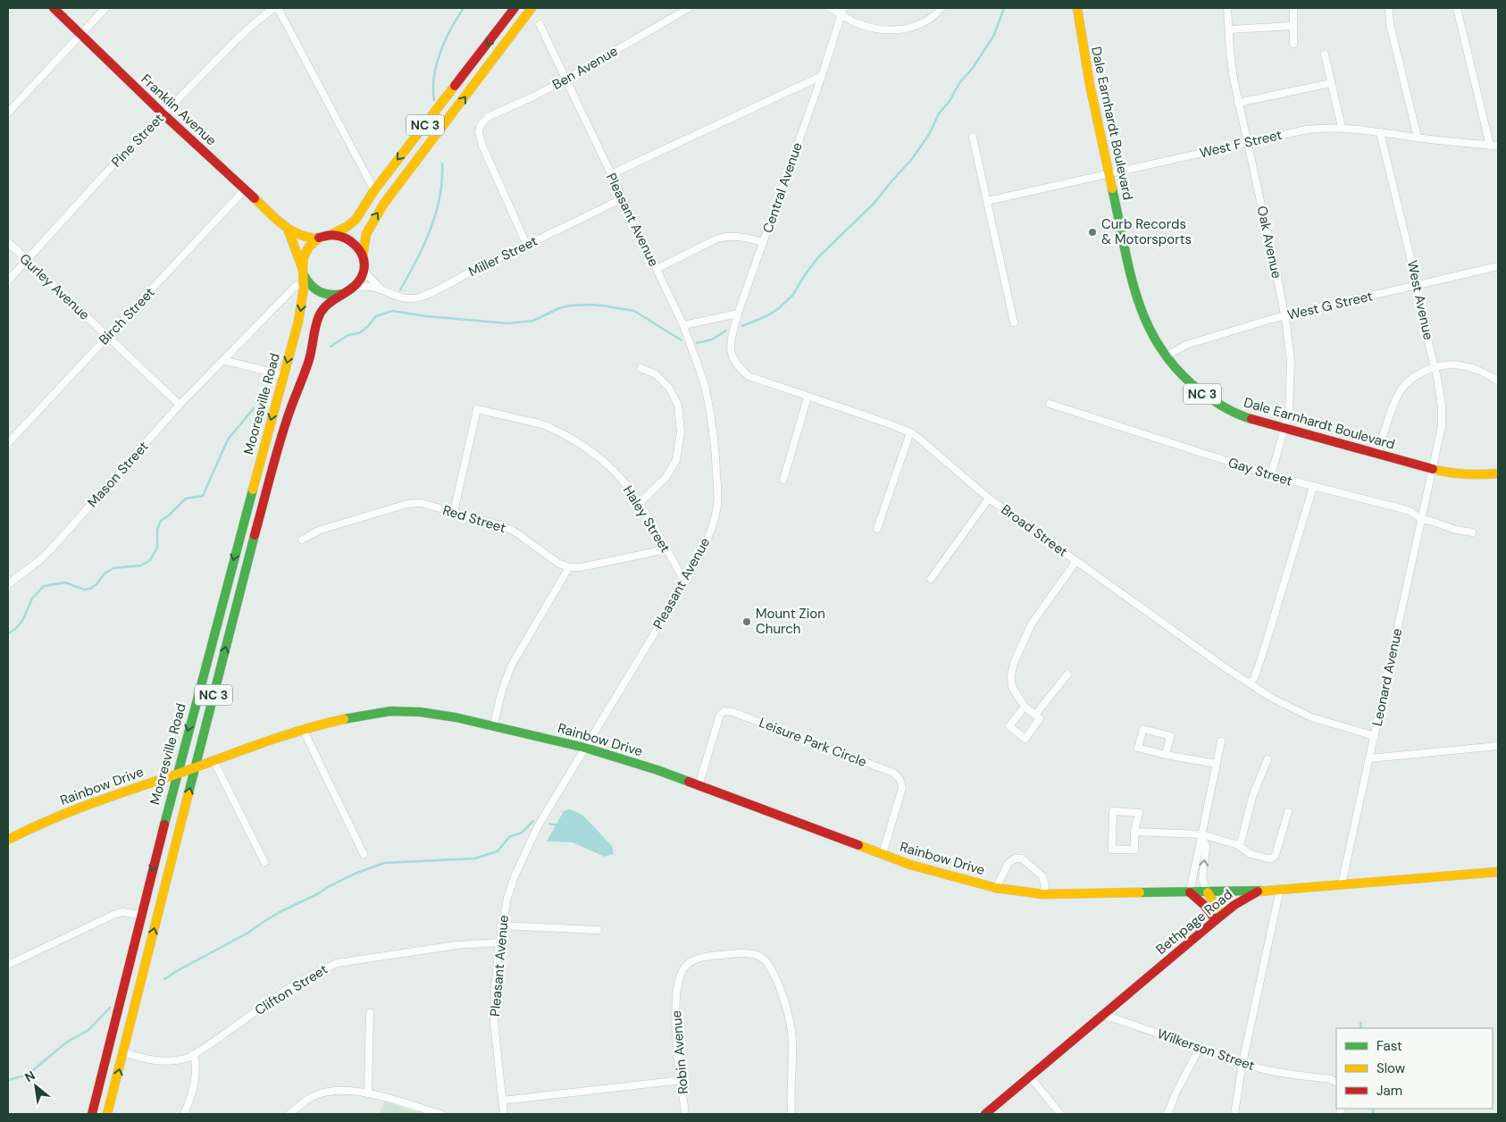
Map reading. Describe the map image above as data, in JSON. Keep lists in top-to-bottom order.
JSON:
{
  "streets": {
    "main road": [
      "Franklin Avenue",
      "Dale Earnhardt Boulevard",
      "NC 3",
      "Mooresville Road",
      "Rainbow Drive",
      "Bethpage Road"
    ],
    "street": [
      "Ben Avenue",
      "Pine Street",
      "West F Street",
      "Central Avenue",
      "Pleasant Avenue",
      "Oak Avenue",
      "Miller Street",
      "Gurley Avenue",
      "West Avenue",
      "West G Street",
      "Birch Street",
      "Gay Street",
      "Mason Street",
      "Red Street",
      "Haley Street",
      "Broad Street",
      "Leonard Avenue",
      "Leisure Park Circle",
      "Clifton Street",
      "Wilkerson Street",
      "Robin Avenue"
    ]
  },
  "crossings": [
    ["Ben Avenue", "Pleasant Avenue"],
    ["Ben Avenue", "Miller Street"],
    ["Franklin Avenue", "NC 3"],
    ["Franklin Avenue", "Pine Street"],
    ["Franklin Avenue", "Miller Street"],
    ["Franklin Avenue", "Birch Street"],
    ["Franklin Avenue", "Mooresville Road"],
    ["Dale Earnhardt Boulevard", "West F Street"],
    ["Dale Earnhardt Boulevard", "Oak Avenue"],
    ["Dale Earnhardt Boulevard", "West Avenue"],
    ["Dale Earnhardt Boulevard", "West G Street"],
    ["Dale Earnhardt Boulevard", "Leonard Avenue"],
    ["NC 3", "Miller Street"],
    ["NC 3", "Mooresville Road"],
    ["Pine Street", "Gurley Avenue"],
    ["West F Street", "Oak Avenue"],
    ["West F Street", "West Avenue"],
    ["Central Avenue", "Broad Street"],
    ["Pleasant Avenue", "Miller Street"],
    ["Pleasant Avenue", "Haley Street"],
    ["Pleasant Avenue", "Rainbow Drive"],
    ["Pleasant Avenue", "Clifton Street"],
    ["Oak Avenue", "West G Street"],
    ["Oak Avenue", "Gay Street"],
    ["Miller Street", "Mooresville Road"],
    ["Gurley Avenue", "Birch Street"],
    ["Gurley Avenue", "Mason Street"],
    ["West Avenue", "West G Street"],
    ["West Avenue", "Leonard Avenue"],
    ["Mooresville Road", "Rainbow Drive"],
    ["Mooresville Road", "Clifton Street"],
    ["Gay Street", "Leonard Avenue"],
    ["Red Street", "Haley Street"],
    ["Broad Street", "Leonard Avenue"],
    ["Leonard Avenue", "Bethpage Road"],
    ["Rainbow Drive", "Leisure Park Circle"],
    ["Rainbow Drive", "Bethpage Road"],
    ["Bethpage Road", "Wilkerson Street"]
  ],
  "places": ["Curb Records & Motorsports", "Mount Zion Church"],
  "legend": ["Fast", "Slow", "Jam"],
  "north": "top left"
}
